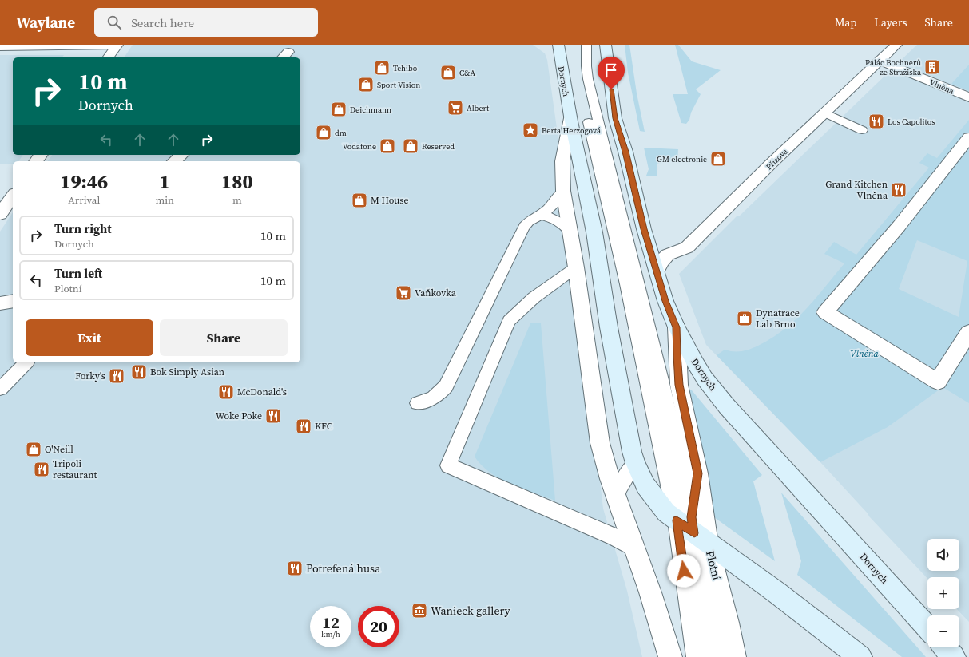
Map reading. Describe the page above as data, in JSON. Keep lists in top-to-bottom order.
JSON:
{
  "streets": {
    "main road": ["Dornych"],
    "street": ["Vlněna", "Přízova", "Plotní"]
  },
  "crossings": [
    ["Dornych", "Přízova"],
    ["Dornych", "Plotní"],
    ["Vlněna", "Přízova"]
  ],
  "parks": ["Vlněna"],
  "places": {
    "building": ["Palác Bochnerů ze Stražiska"],
    "shop": [
      "Tchibo",
      "C&A",
      "Sport Vision",
      "Deichmann",
      "dm",
      "Vodafone",
      "Reserved",
      "GM electronic",
      "M House",
      "O'Neill"
    ],
    "supermarket": ["Albert", "Vaňkovka"],
    "restaurant": [
      "Los Capolitos",
      "Grand Kitchen Vlněna",
      "Bok Simply Asian",
      "Forky's",
      "McDonald's",
      "Woke Poke",
      "KFC",
      "Tripoli restaurant",
      "Potrefená husa"
    ],
    "place": ["Berta Herzogová"],
    "office": ["Dynatrace Lab Brno"],
    "museum": ["Wanieck gallery"]
  },
  "page": {
    "header": "Waylane",
    "search": "Search here",
    "nav": ["Map", "Layers", "Share"],
    "turn": ["10 m", "Dornych"],
    "eta": [
      "19:46",
      "Arrival",
      "1",
      "min",
      "180",
      "m"
    ],
    "list": [
      {
        "name": "Turn right",
        "note": "Dornych",
        "value": "10 m"
      },
      {
        "name": "Turn left",
        "note": "Plotní",
        "value": "10 m"
      }
    ],
    "buttons": ["Exit", "Share"],
    "map_buttons": ["+", "−"],
    "speed": "12 km/h",
    "limit": "20"
  }
}
